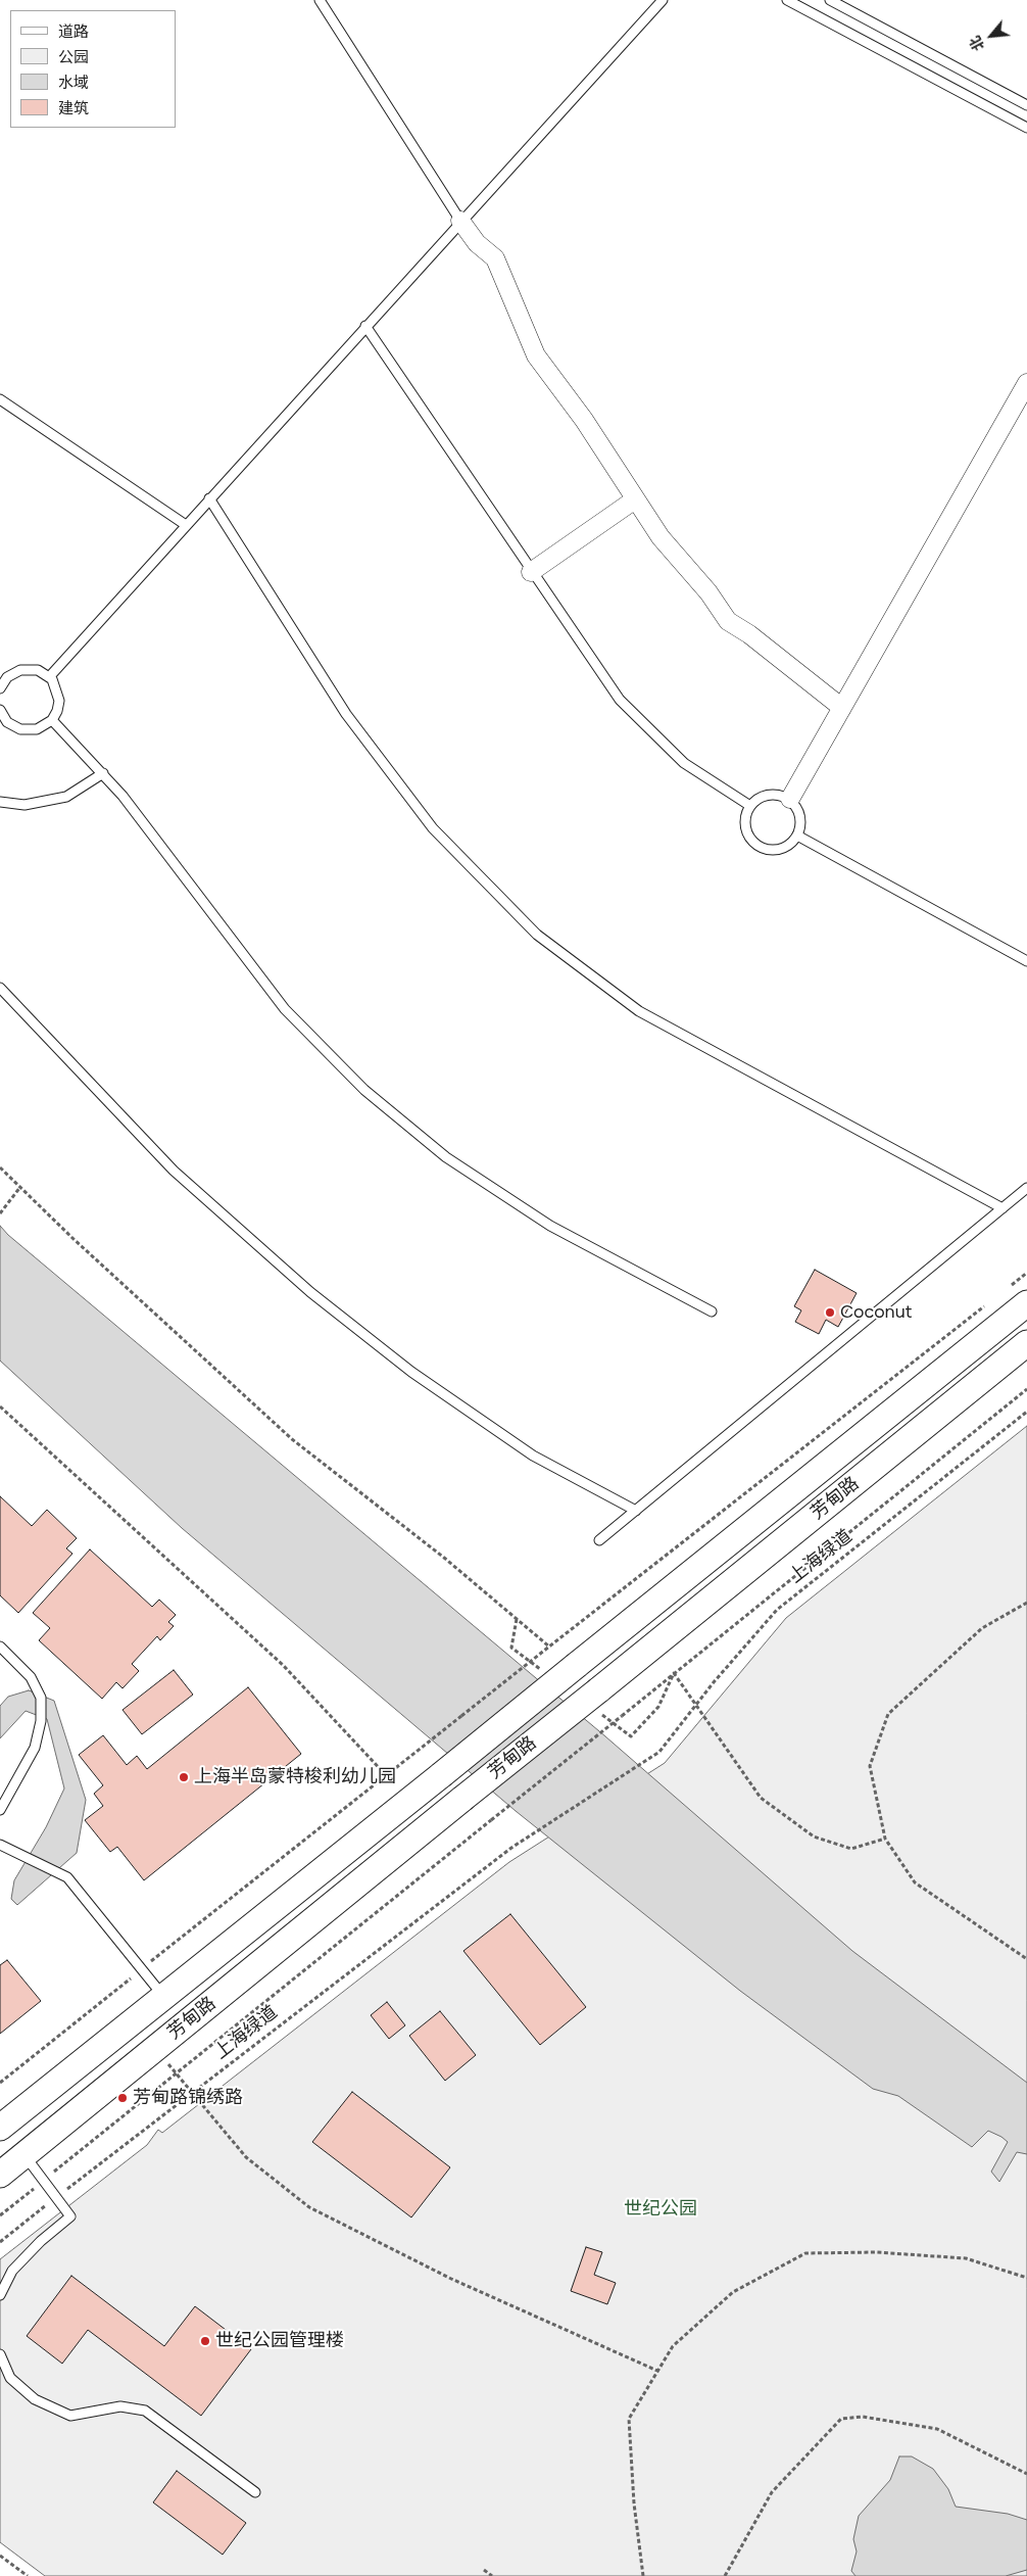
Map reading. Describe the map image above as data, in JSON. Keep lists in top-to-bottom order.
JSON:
{
  "streets": {
    "main road": ["芳甸路"],
    "path": ["上海绿道"]
  },
  "parks": ["世纪公园"],
  "places": [
    "Coconut",
    "上海半岛蒙特梭利幼儿园",
    "芳甸路锦绣路",
    "世纪公园管理楼"
  ],
  "legend": [
    "道路",
    "公园",
    "水域",
    "建筑"
  ],
  "north": "bottom left"
}
